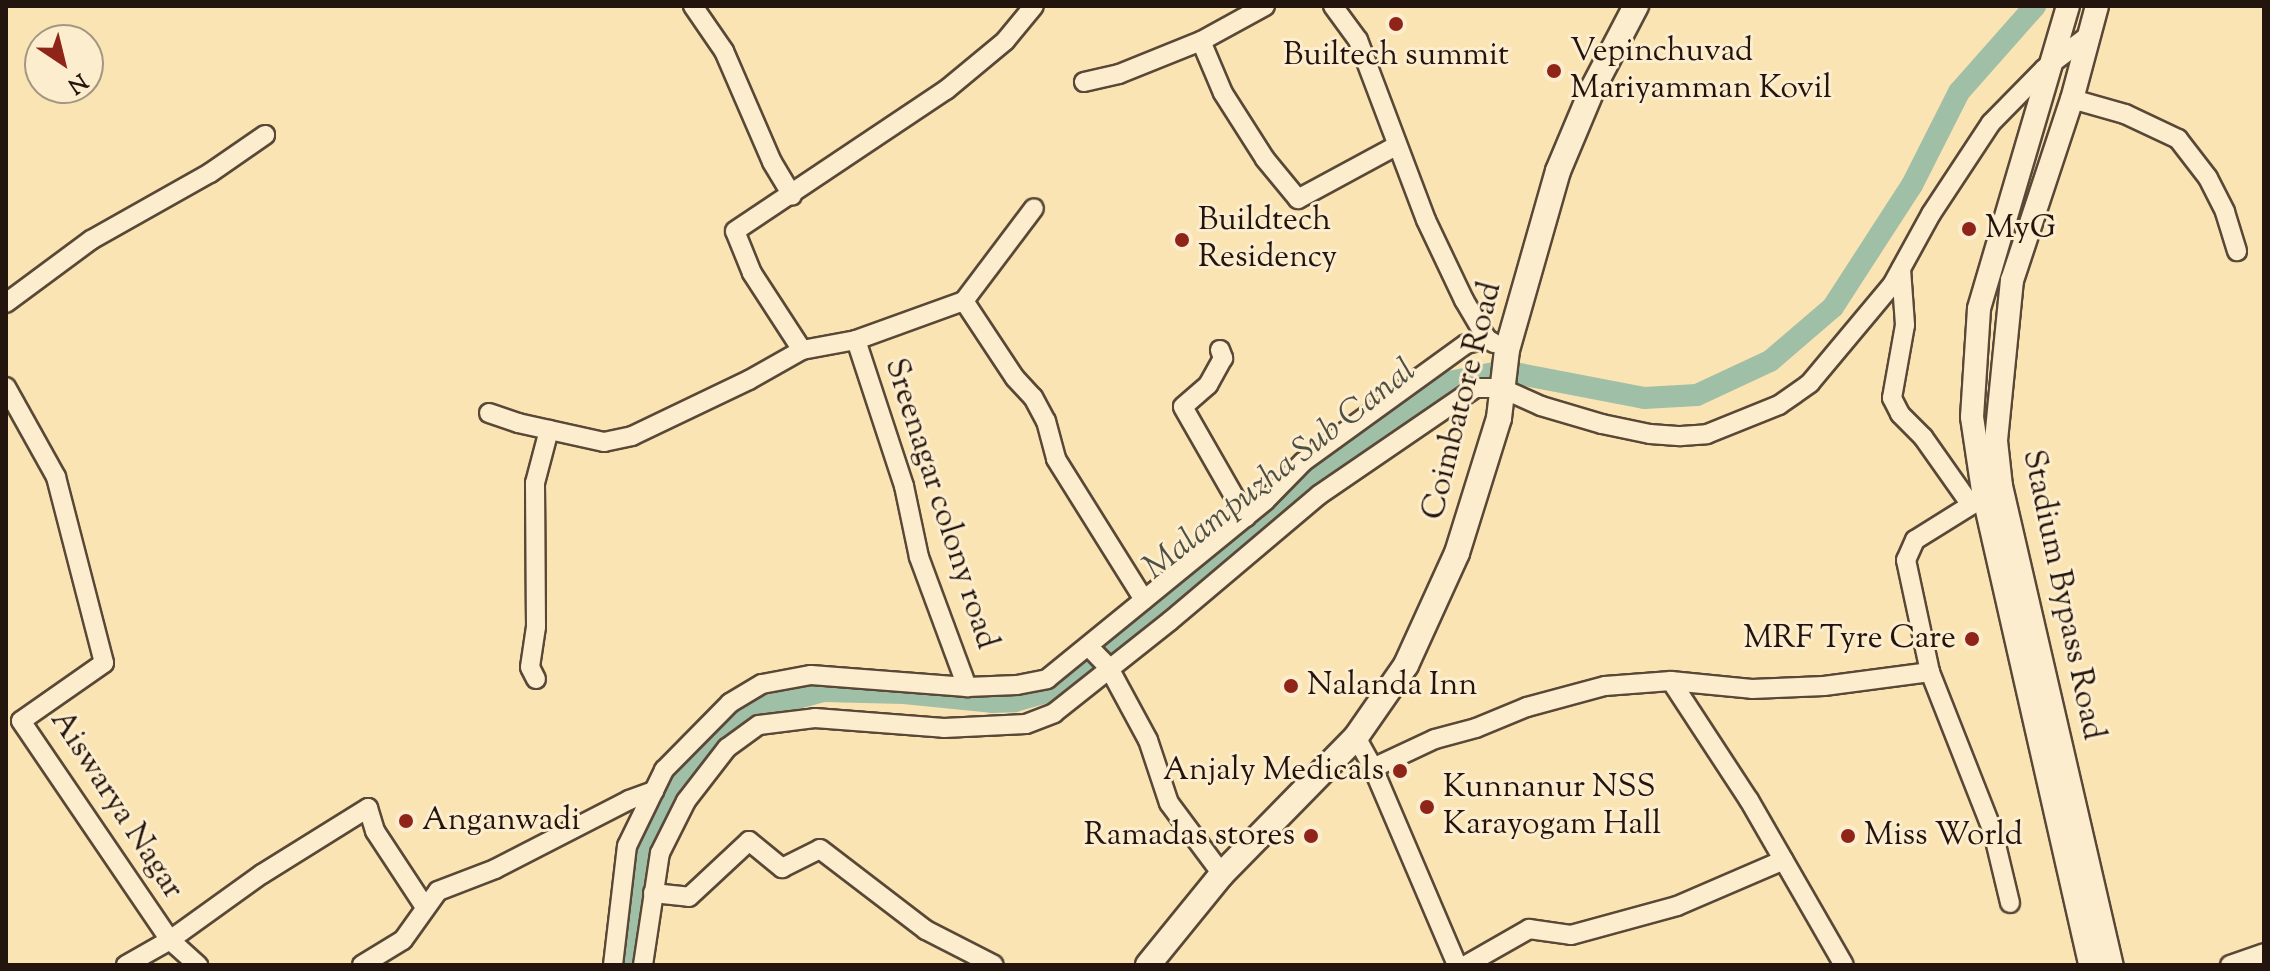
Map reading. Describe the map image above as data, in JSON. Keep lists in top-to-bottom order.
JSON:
{
  "streets": {
    "main road": ["Coimbatore Road"],
    "street": ["Sreenagar colony road", "Stadium Bypass Road", "Aiswarya Nagar"]
  },
  "crossings": [
    ["Coimbatore Road", "Sreenagar colony road"]
  ],
  "water": ["Malampuzha Sub Canal"],
  "places": [
    "Builtech summit",
    "Vepinchuvad Mariyamman Kovil",
    "MyG",
    "Buildtech Residency",
    "MRF Tyre Care",
    "Nalanda Inn",
    "Anjaly Medicals",
    "Kunnanur NSS Karayogam Hall",
    "Anganwadi",
    "Ramadas stores",
    "Miss World"
  ],
  "north": "bottom right"
}
